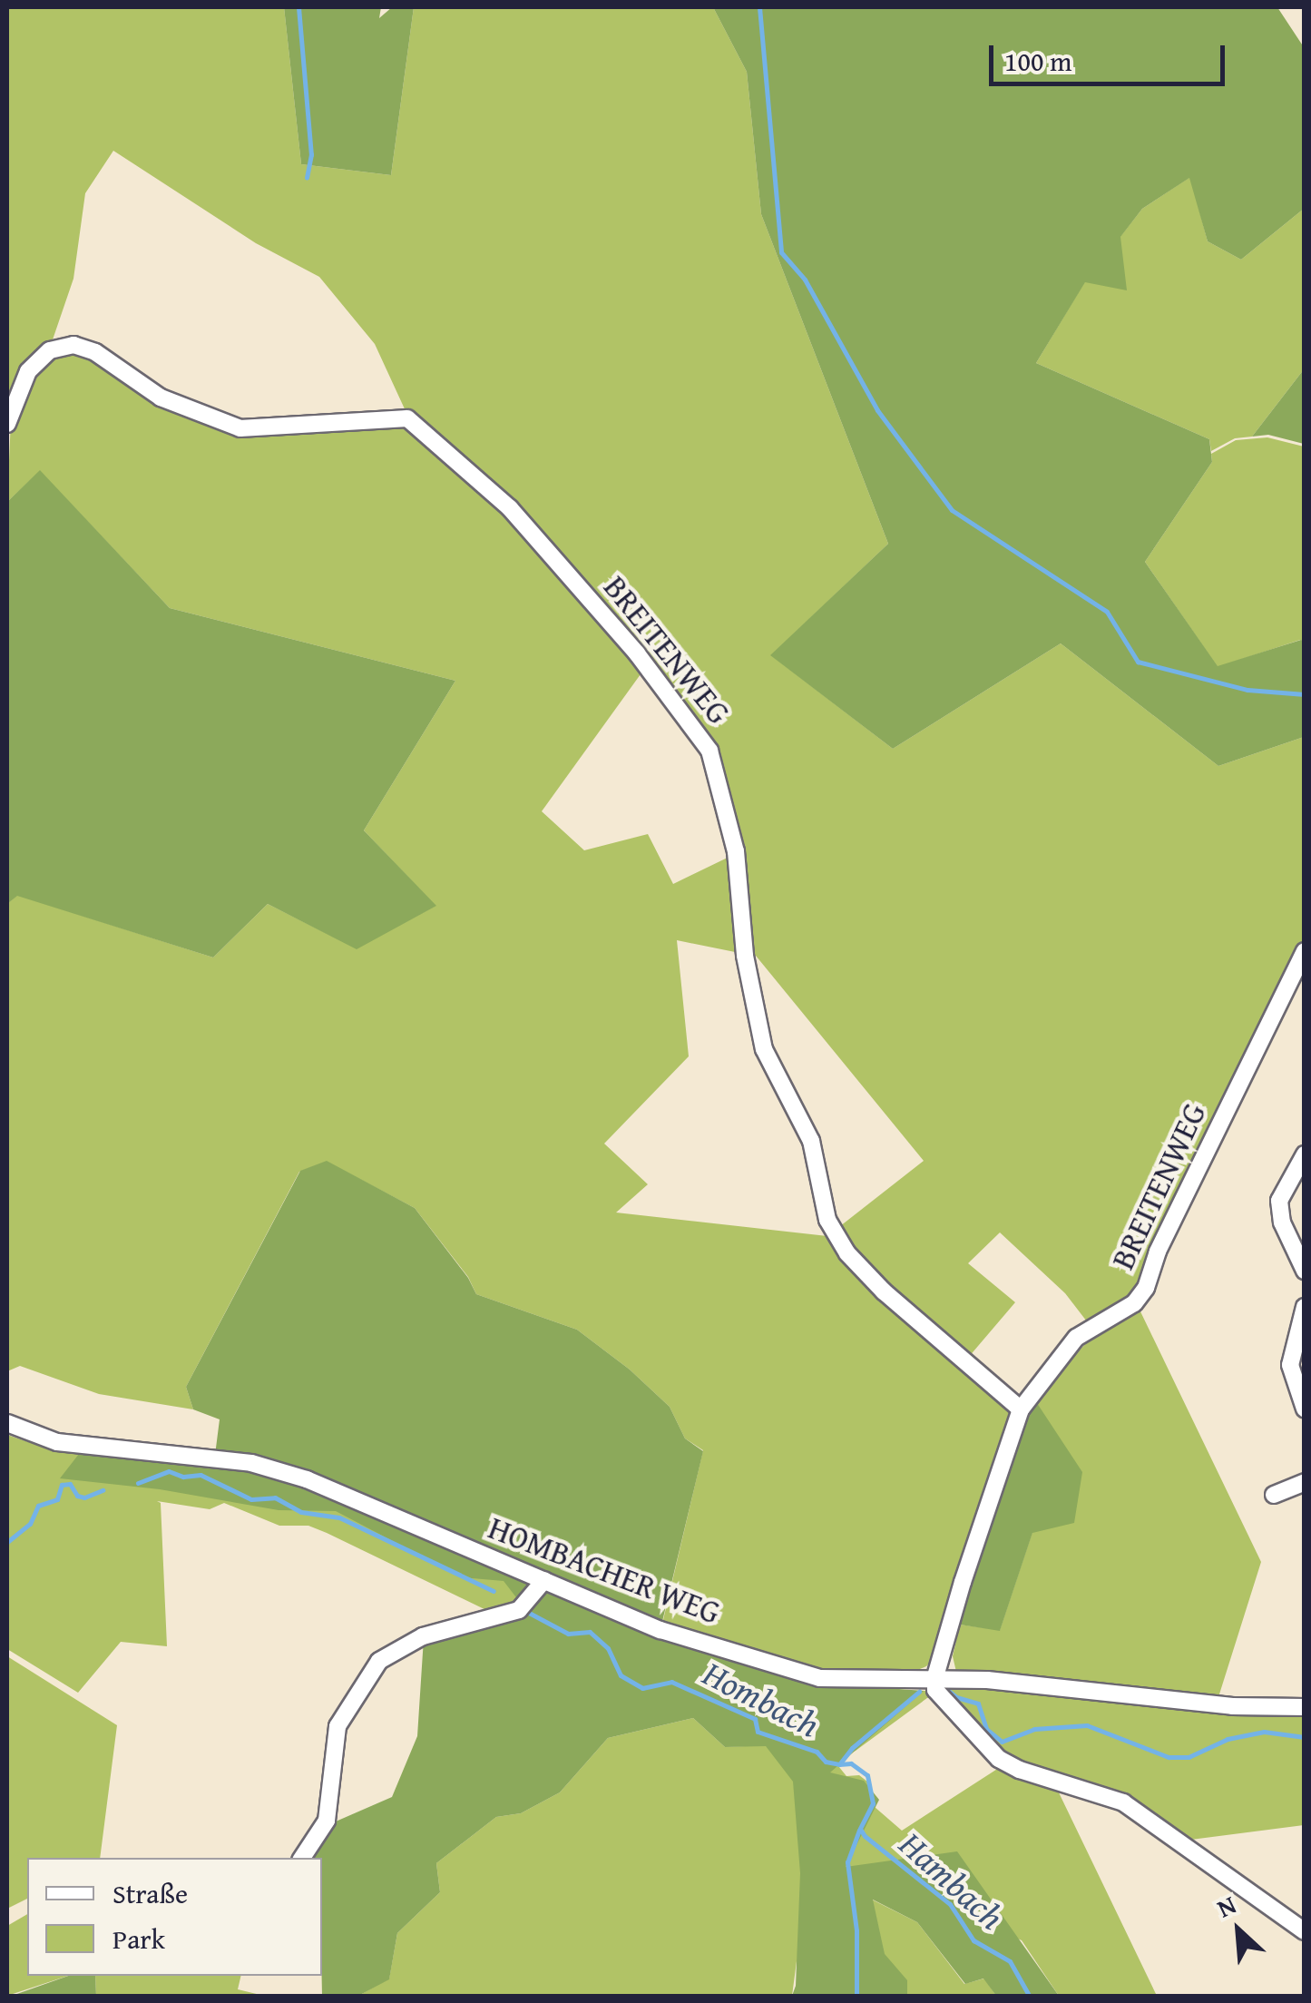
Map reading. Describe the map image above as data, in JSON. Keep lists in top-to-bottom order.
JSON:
{
  "streets": {
    "street": ["BREITENWEG", "HOMBACHER WEG"]
  },
  "crossings": [
    ["BREITENWEG", "HOMBACHER WEG"]
  ],
  "water": ["Hombach", "Hambach"],
  "legend": ["Straße", "Park"],
  "scale_bar": "100 m",
  "north": "top left"
}
